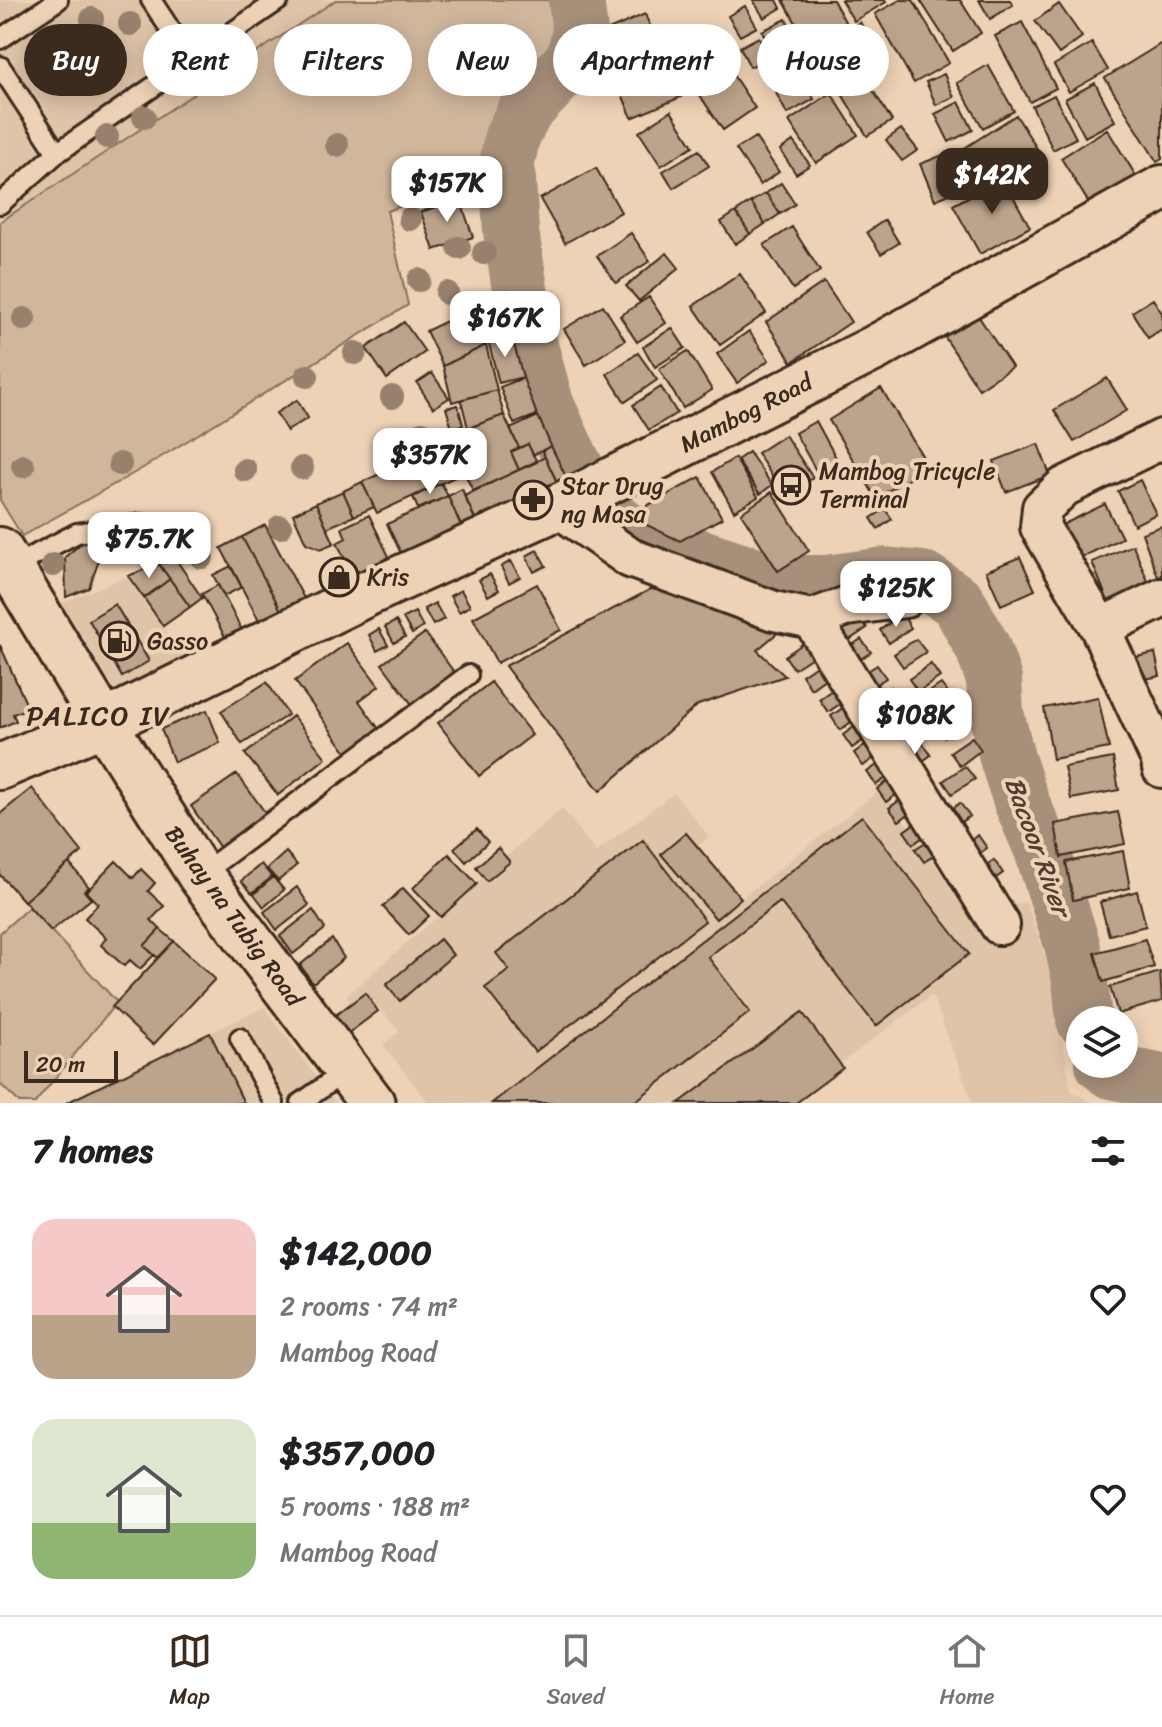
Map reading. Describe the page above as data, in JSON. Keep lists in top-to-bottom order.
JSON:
{
  "streets": {
    "main road": ["Mambog Road", "Buhay na Tubig Road"]
  },
  "crossings": [
    ["Mambog Road", "Buhay na Tubig Road"]
  ],
  "districts": ["PALICO IV"],
  "water": ["Bacoor River"],
  "places": {
    "bus stop": ["Mambog Tricycle Terminal"],
    "pharmacy": ["Star Drug ng Masa"],
    "shop": ["Kris"],
    "fuel station": ["Gasso"]
  },
  "scale_bar": "20 m",
  "page": {
    "chip": [
      "Buy",
      "Rent",
      "Filters",
      "New",
      "Apartment",
      "House"
    ],
    "price": [
      "$142K",
      "$157K",
      "$167K",
      "$357K",
      "$75.7K",
      "$125K",
      "$108K"
    ],
    "scale": "20 m",
    "heading": "7 homes",
    "list": [
      {
        "name": "$142,000",
        "note": "2 rooms · 74 m² · Mambog Road"
      },
      {
        "name": "$357,000",
        "note": "5 rooms · 188 m² · Mambog Road"
      }
    ],
    "tabs": ["Map", "Saved", "Home"]
  }
}
